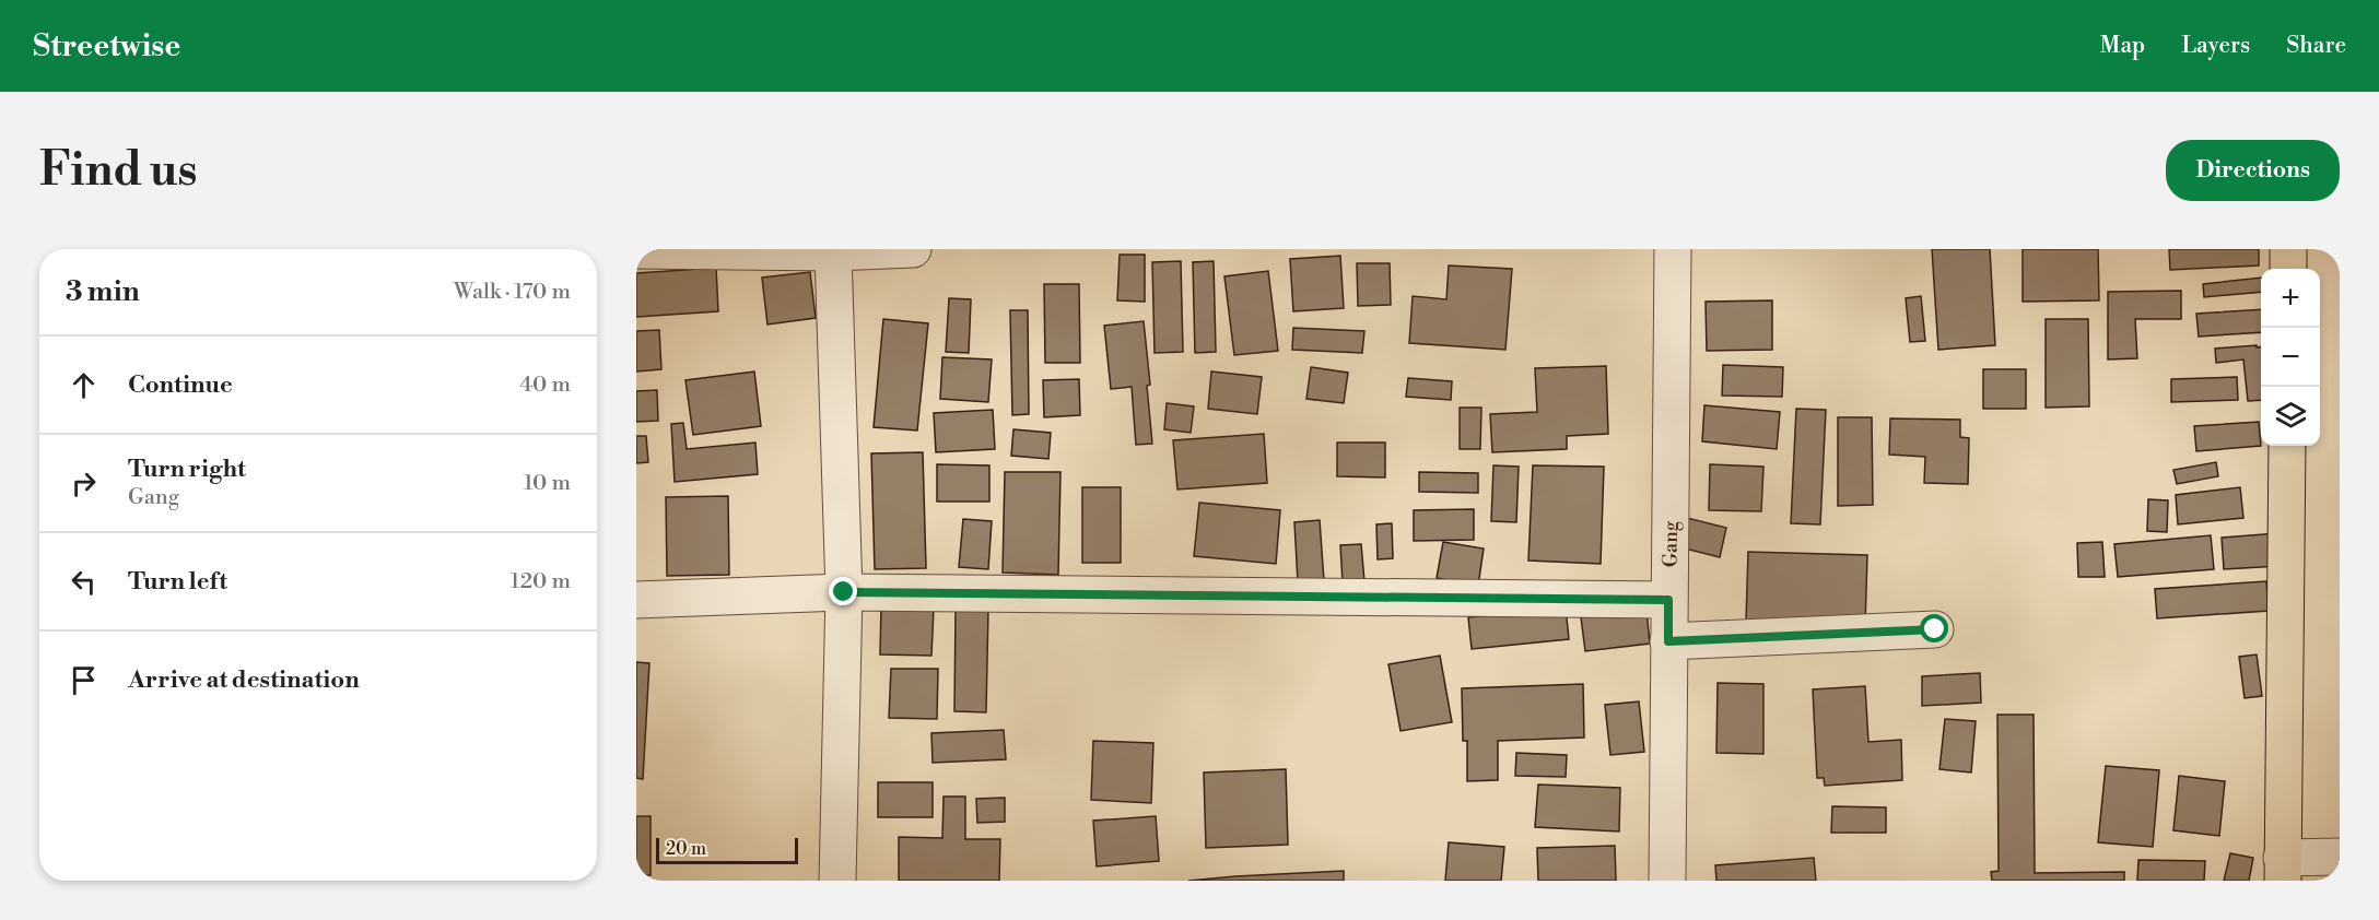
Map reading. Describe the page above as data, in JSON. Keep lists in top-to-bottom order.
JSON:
{
  "streets": {
    "street": ["Gang"]
  },
  "scale_bar": "20 m",
  "page": {
    "header": "Streetwise",
    "nav": ["Map", "Layers", "Share"],
    "buttons": "Directions",
    "title": "Find us",
    "heading": ["3 min", "Walk · 170 m"],
    "map_buttons": ["+", "−"],
    "list": [
      ["Continue", "40 m"],
      ["Turn right", "Gang", "10 m"],
      ["Turn left", "120 m"],
      "Arrive at destination"
    ],
    "scale": "20 m"
  }
}
